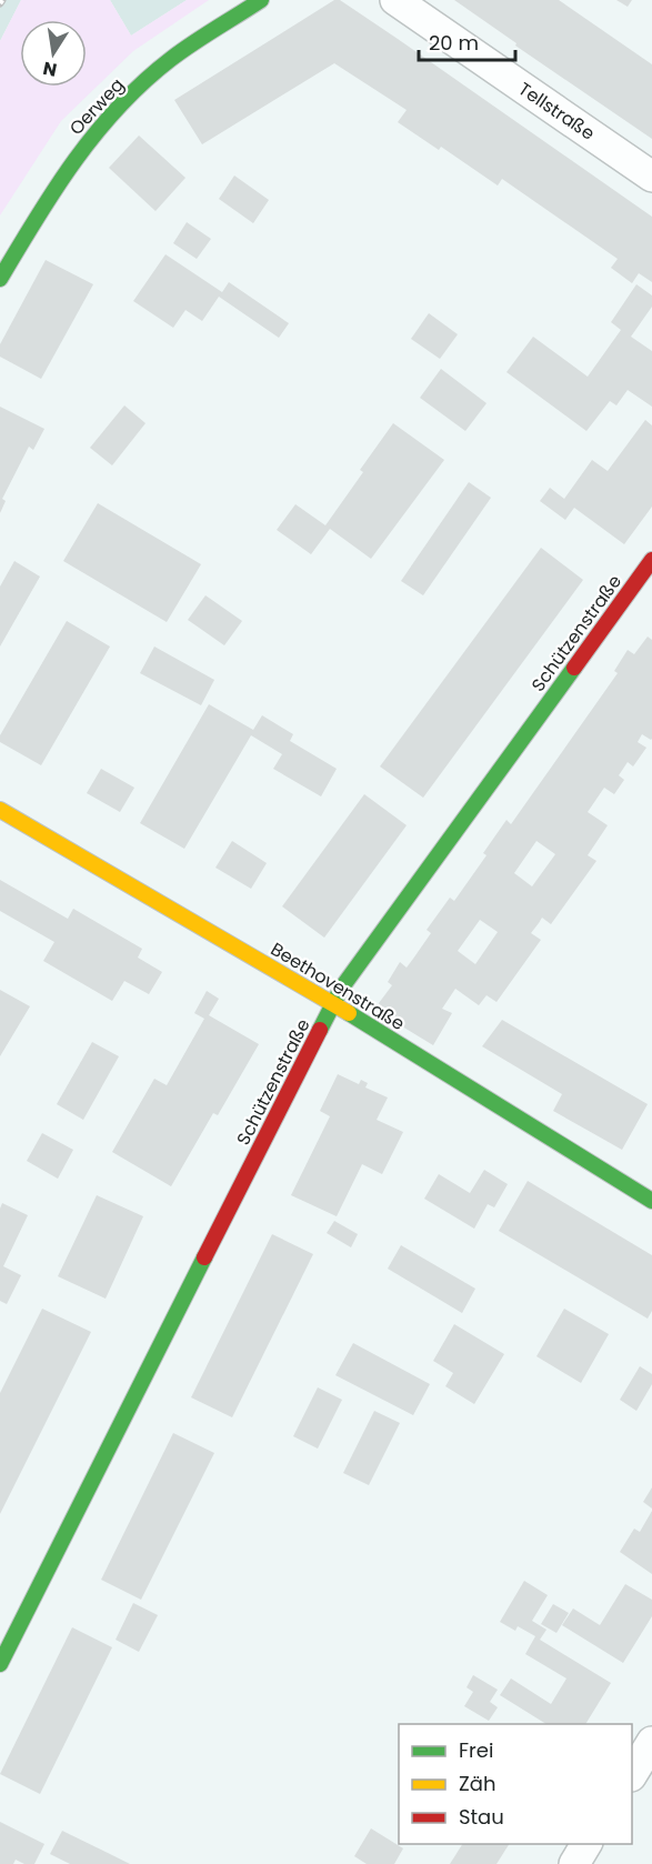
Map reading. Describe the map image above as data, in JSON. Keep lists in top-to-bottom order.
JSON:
{
  "streets": {
    "street": [
      "Oerweg",
      "Tellstraße",
      "Schützenstraße",
      "Beethovenstraße"
    ]
  },
  "crossings": [
    ["Schützenstraße", "Beethovenstraße"]
  ],
  "legend": ["Frei", "Zäh", "Stau"],
  "scale_bar": "20 m",
  "north": "bottom"
}
